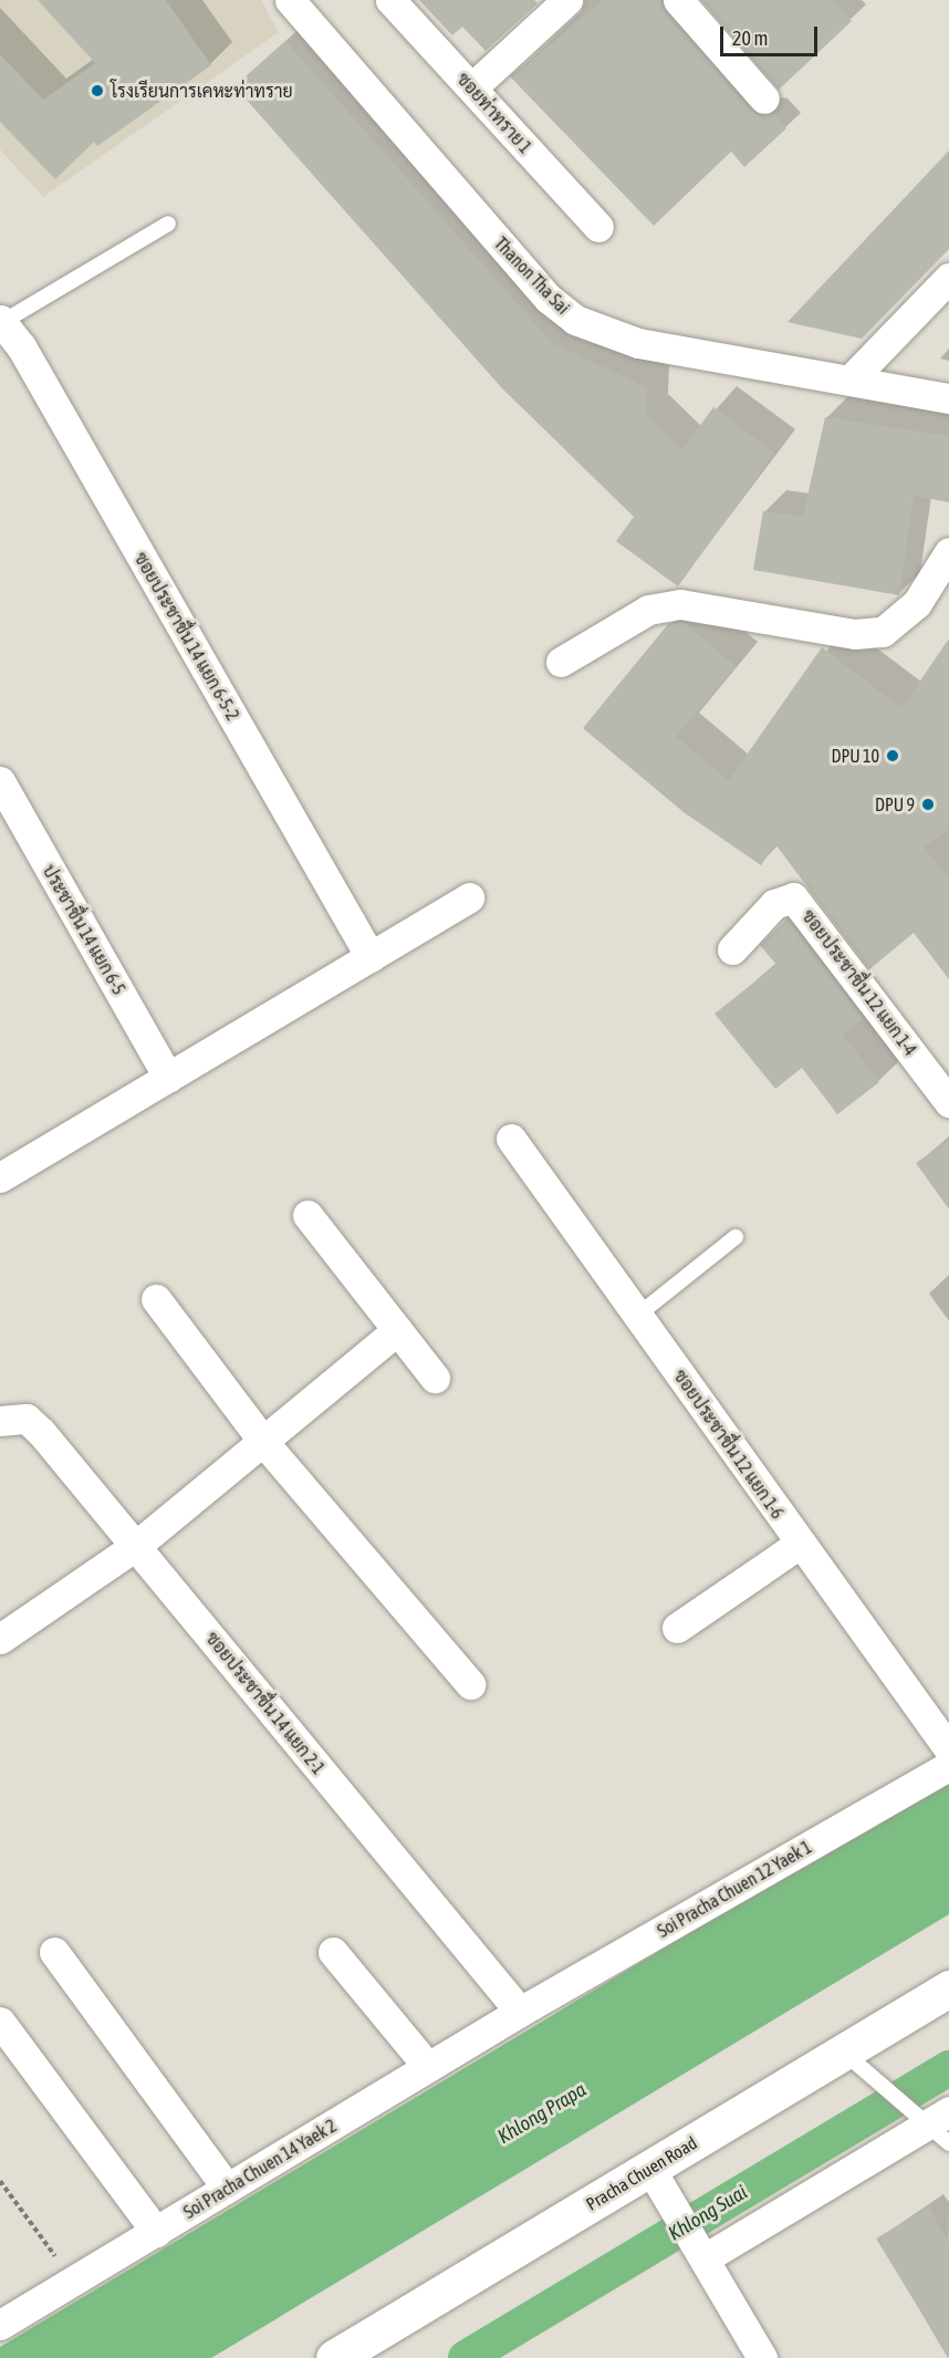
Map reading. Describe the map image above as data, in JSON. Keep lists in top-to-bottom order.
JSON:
{
  "streets": {
    "main road": ["Pracha Chuen Road"],
    "street": [
      "ซอยท่าทราย 1",
      "Thanon Tha Sai",
      "ซอยประชาชื่น 14 แยก 6-5-2",
      "ประชาชื่น 14 แยก 6-5",
      "ซอยประชาชื่น 12 แยก 1-4",
      "ซอยประชาชื่น 12 แยก 1-6",
      "ซอยประชาชื่น 14 แยก 2-1",
      "Soi Pracha Chuen 12 Yaek 1",
      "Soi Pracha Chuen 14 Yaek 2"
    ]
  },
  "crossings": [
    ["ซอยประชาชื่น 14 แยก 2-1", "Soi Pracha Chuen 12 Yaek 1"],
    ["ซอยประชาชื่น 14 แยก 2-1", "Soi Pracha Chuen 14 Yaek 2"],
    ["Soi Pracha Chuen 12 Yaek 1", "Soi Pracha Chuen 14 Yaek 2"]
  ],
  "water": ["Khlong Prapa", "Khlong Suai"],
  "places": ["โรงเรียนการเคหะท่าทราย", "DPU 10", "DPU 9"],
  "scale_bar": "20 m"
}
